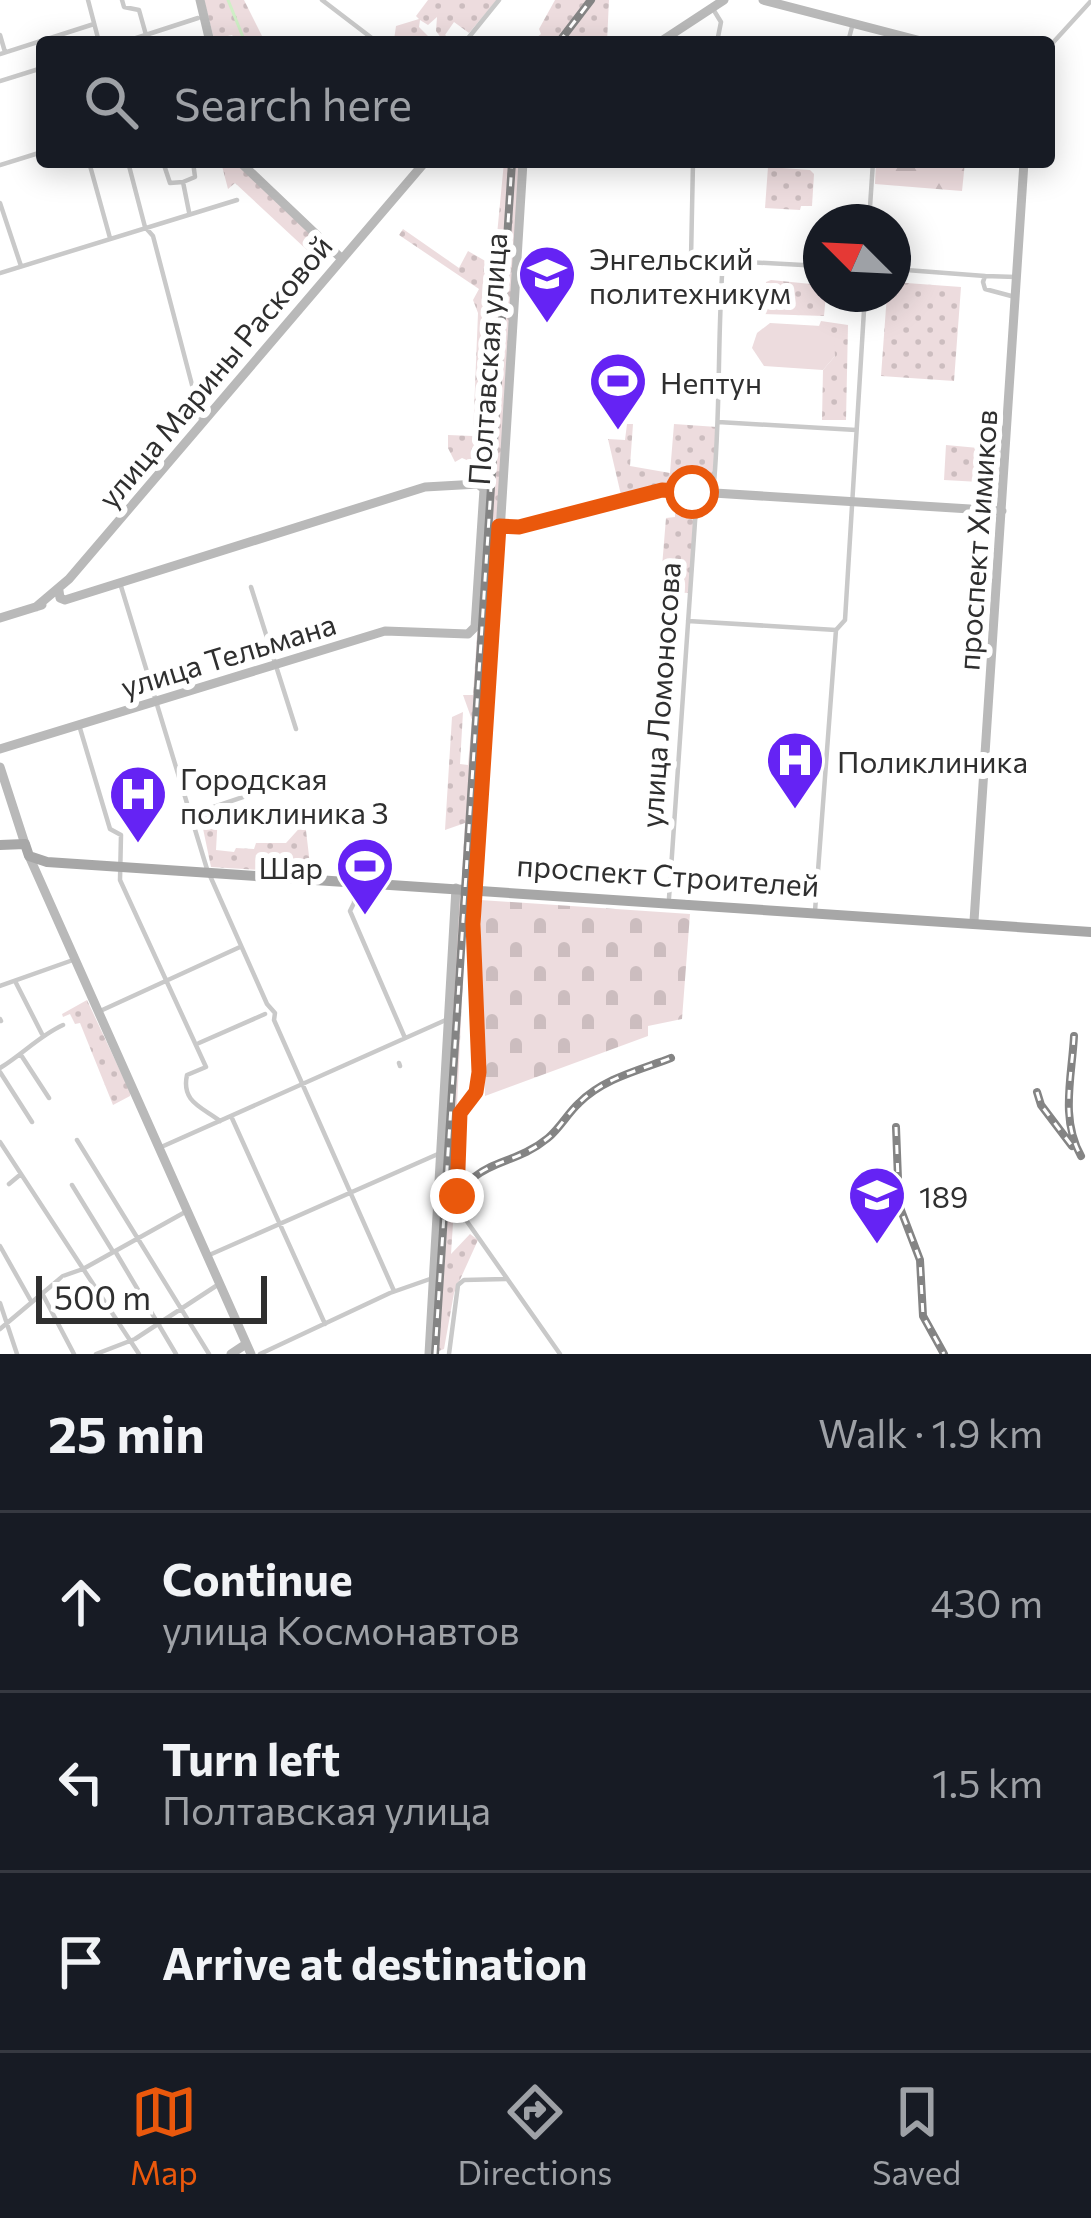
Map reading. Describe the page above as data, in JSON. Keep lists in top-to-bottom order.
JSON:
{
  "streets": {
    "main road": ["проспект Строителей"],
    "street": [
      "Полтавская улица",
      "улица Марины Расковой",
      "проспект Химиков",
      "улица Тельмана",
      "улица Ломоносова"
    ]
  },
  "crossings": [
    ["Полтавская улица", "улица Тельмана"],
    ["Полтавская улица", "проспект Строителей"],
    ["проспект Химиков", "проспект Строителей"],
    ["улица Ломоносова", "проспект Строителей"]
  ],
  "places": {
    "school or university": ["Энгельский политехникум", "189"],
    "sports": ["Нептун", "Шар"],
    "hospital": ["Поликлиника", "Городская поликлиника 3"]
  },
  "scale_bar": "500 m",
  "north": "top left",
  "page": {
    "search": "Search here",
    "scale": "500 m",
    "heading": ["25 min", "Walk · 1.9 km"],
    "list": [
      ["Continue", "улица Космонавтов", "430 m"],
      ["Turn left", "Полтавская улица", "1.5 km"],
      "Arrive at destination"
    ],
    "nav": ["Map", "Directions", "Saved"]
  }
}
